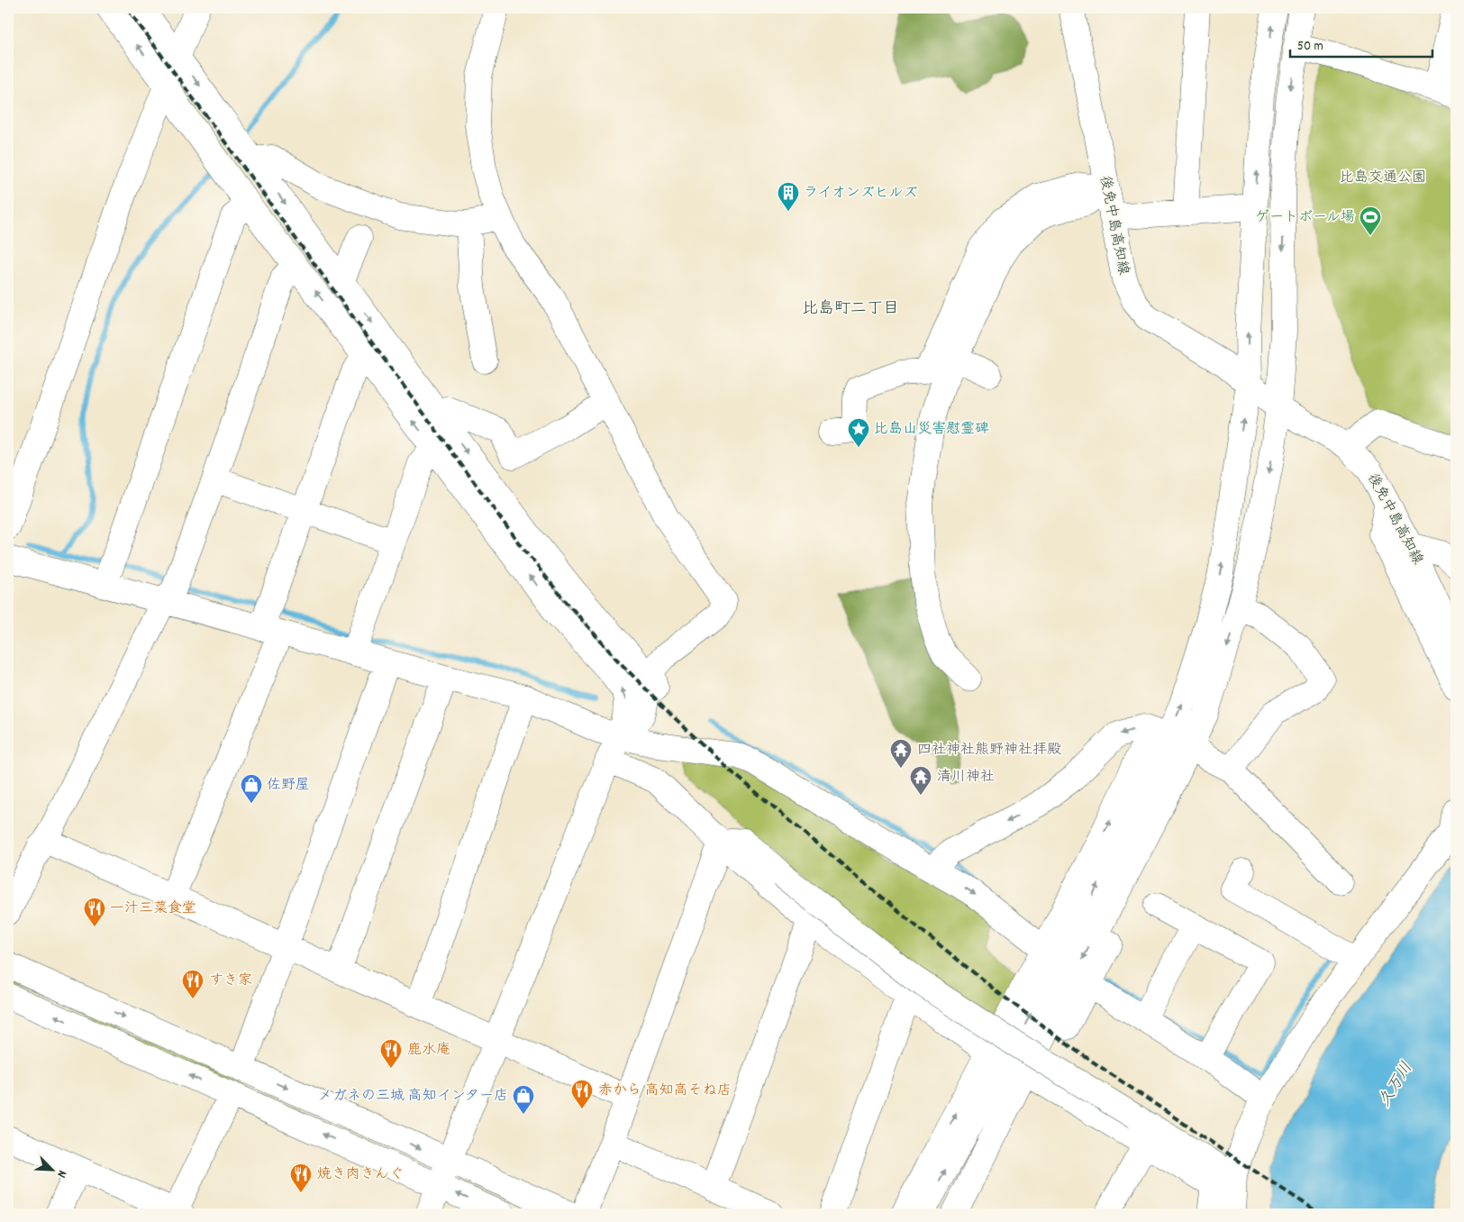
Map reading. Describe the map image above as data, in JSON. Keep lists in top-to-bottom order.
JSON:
{
  "streets": {
    "street": ["後免中島高知線"]
  },
  "districts": ["比島町二丁目"],
  "water": ["久万川"],
  "parks": ["比島交通公園"],
  "places": {
    "building": ["ライオンズヒルズ"],
    "sports": ["ゲートボール場"],
    "place": ["比島山災害慰霊碑"],
    "temple": ["四社神社熊野神社拝殿", "清川神社"],
    "shop": ["佐野屋", "メガネの三城 高知インター店"],
    "restaurant": [
      "一汁三菜食堂",
      "すき家",
      "鹿水庵",
      "赤から 高知高そね店",
      "焼き肉きんぐ"
    ]
  },
  "scale_bar": "50 m",
  "north": "bottom right"
}
